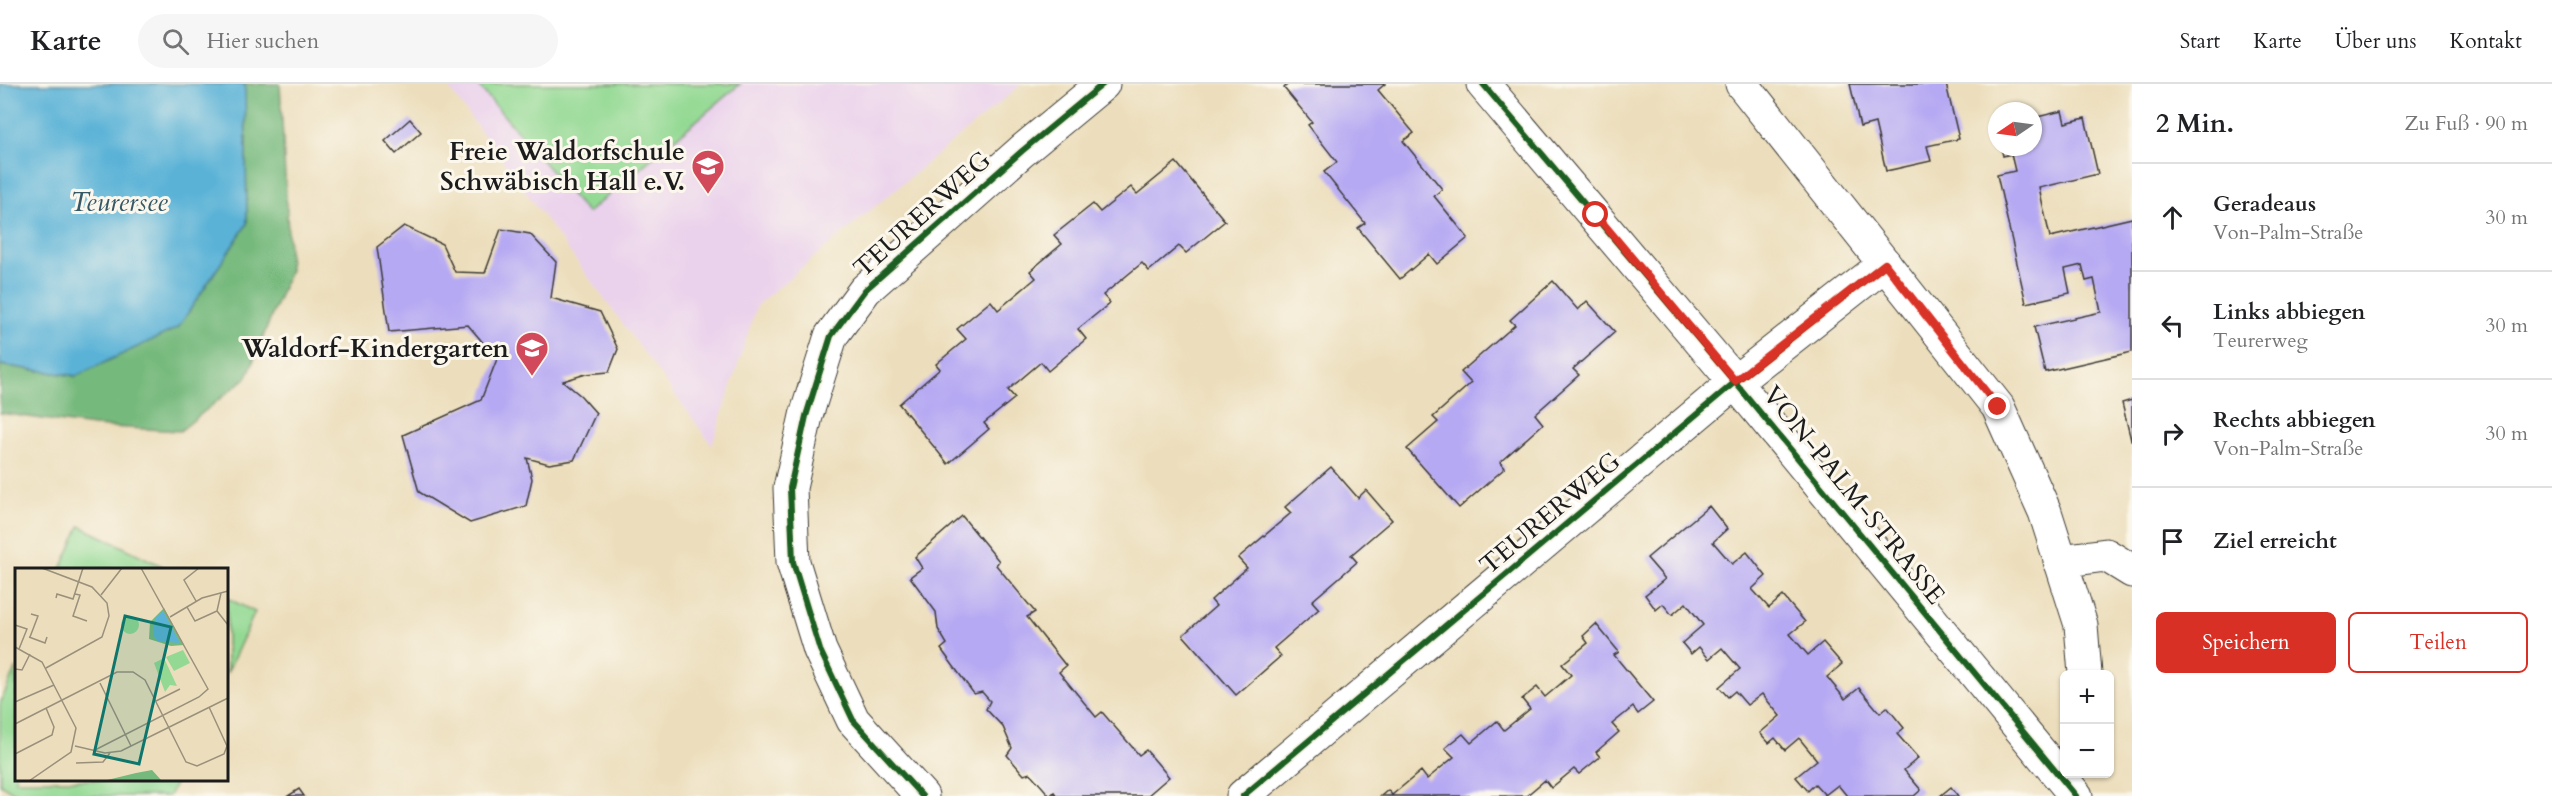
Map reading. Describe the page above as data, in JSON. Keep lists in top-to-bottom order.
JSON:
{
  "streets": {
    "street": ["TEURERWEG", "VON-PALM-STRASSE"]
  },
  "crossings": [
    ["TEURERWEG", "VON-PALM-STRASSE"]
  ],
  "water": ["Teurersee"],
  "places": {
    "school or university": ["Freie Waldorfschule Schwäbisch Hall e.V.", "Waldorf-Kindergarten"]
  },
  "north": "left",
  "page": {
    "header": "Karte",
    "search": "Hier suchen",
    "nav": [
      "Start",
      "Karte",
      "Über uns",
      "Kontakt"
    ],
    "heading": ["2 Min.", "Zu Fuß · 90 m"],
    "list": [
      ["Geradeaus", "Von-Palm-Straße", "30 m"],
      ["Links abbiegen", "Teurerweg", "30 m"],
      ["Rechts abbiegen", "Von-Palm-Straße", "30 m"],
      "Ziel erreicht"
    ],
    "buttons": ["Speichern", "Teilen"],
    "map_buttons": ["+", "−"]
  }
}
